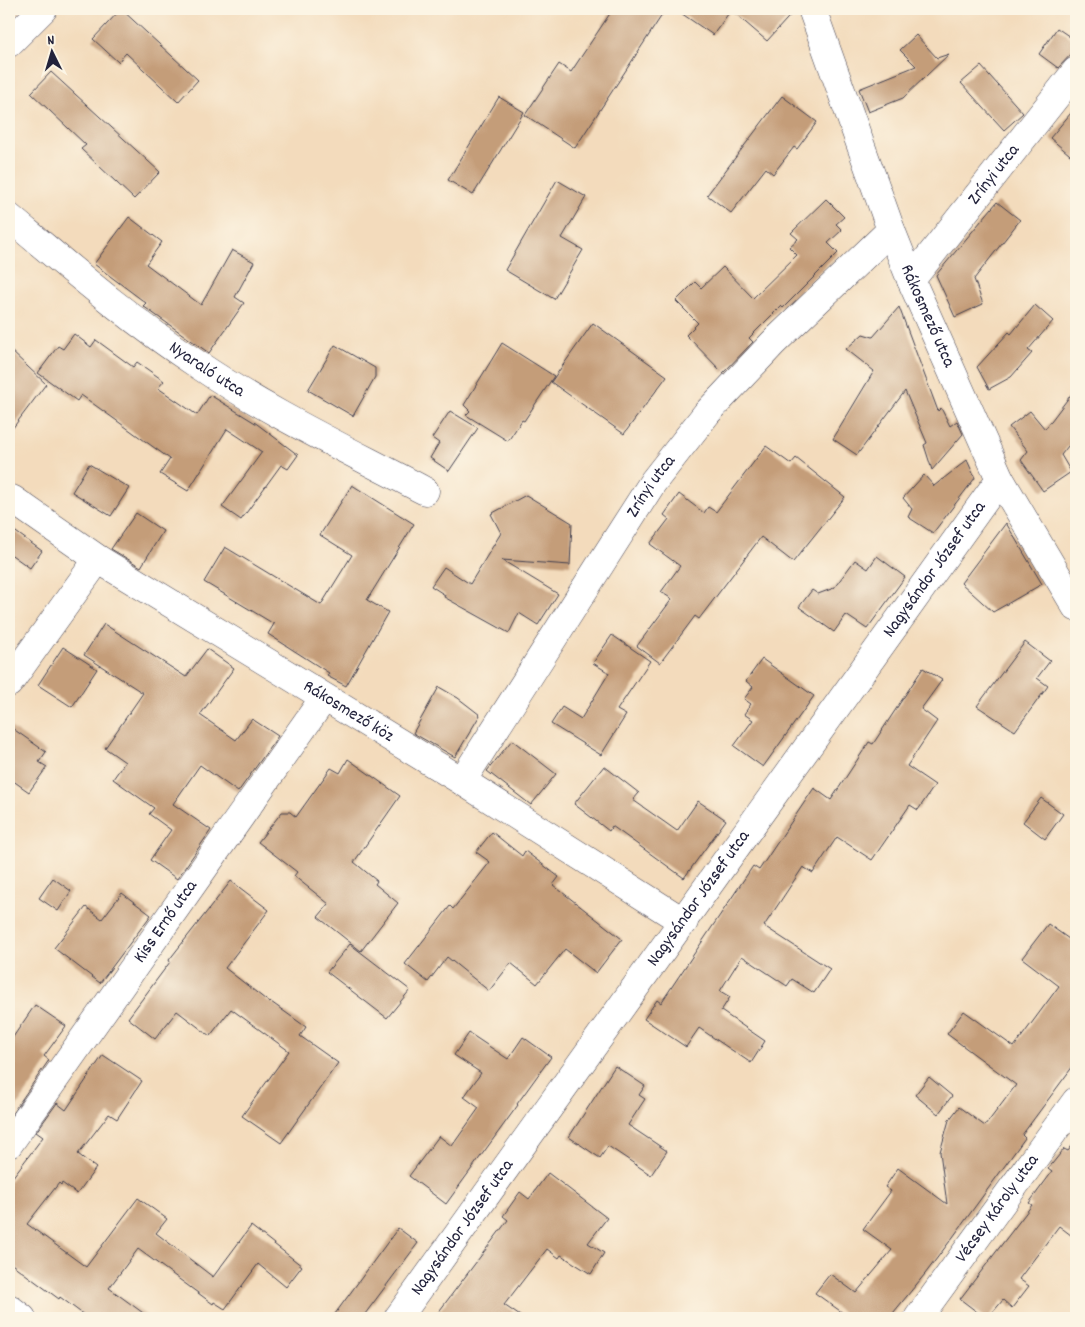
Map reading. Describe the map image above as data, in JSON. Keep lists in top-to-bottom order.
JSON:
{
  "streets": {
    "street": [
      "Zrínyi utca",
      "Rákosmező utca",
      "Nyaraló utca",
      "Nagysándor József utca",
      "Rákosmező köz",
      "Kiss Ernő utca",
      "Vécsey Károly utca"
    ]
  },
  "crossings": [
    ["Zrínyi utca", "Rákosmező utca"],
    ["Zrínyi utca", "Rákosmező köz"],
    ["Rákosmező utca", "Nagysándor József utca"],
    ["Nagysándor József utca", "Rákosmező köz"],
    ["Rákosmező köz", "Kiss Ernő utca"]
  ],
  "north": "top"
}
